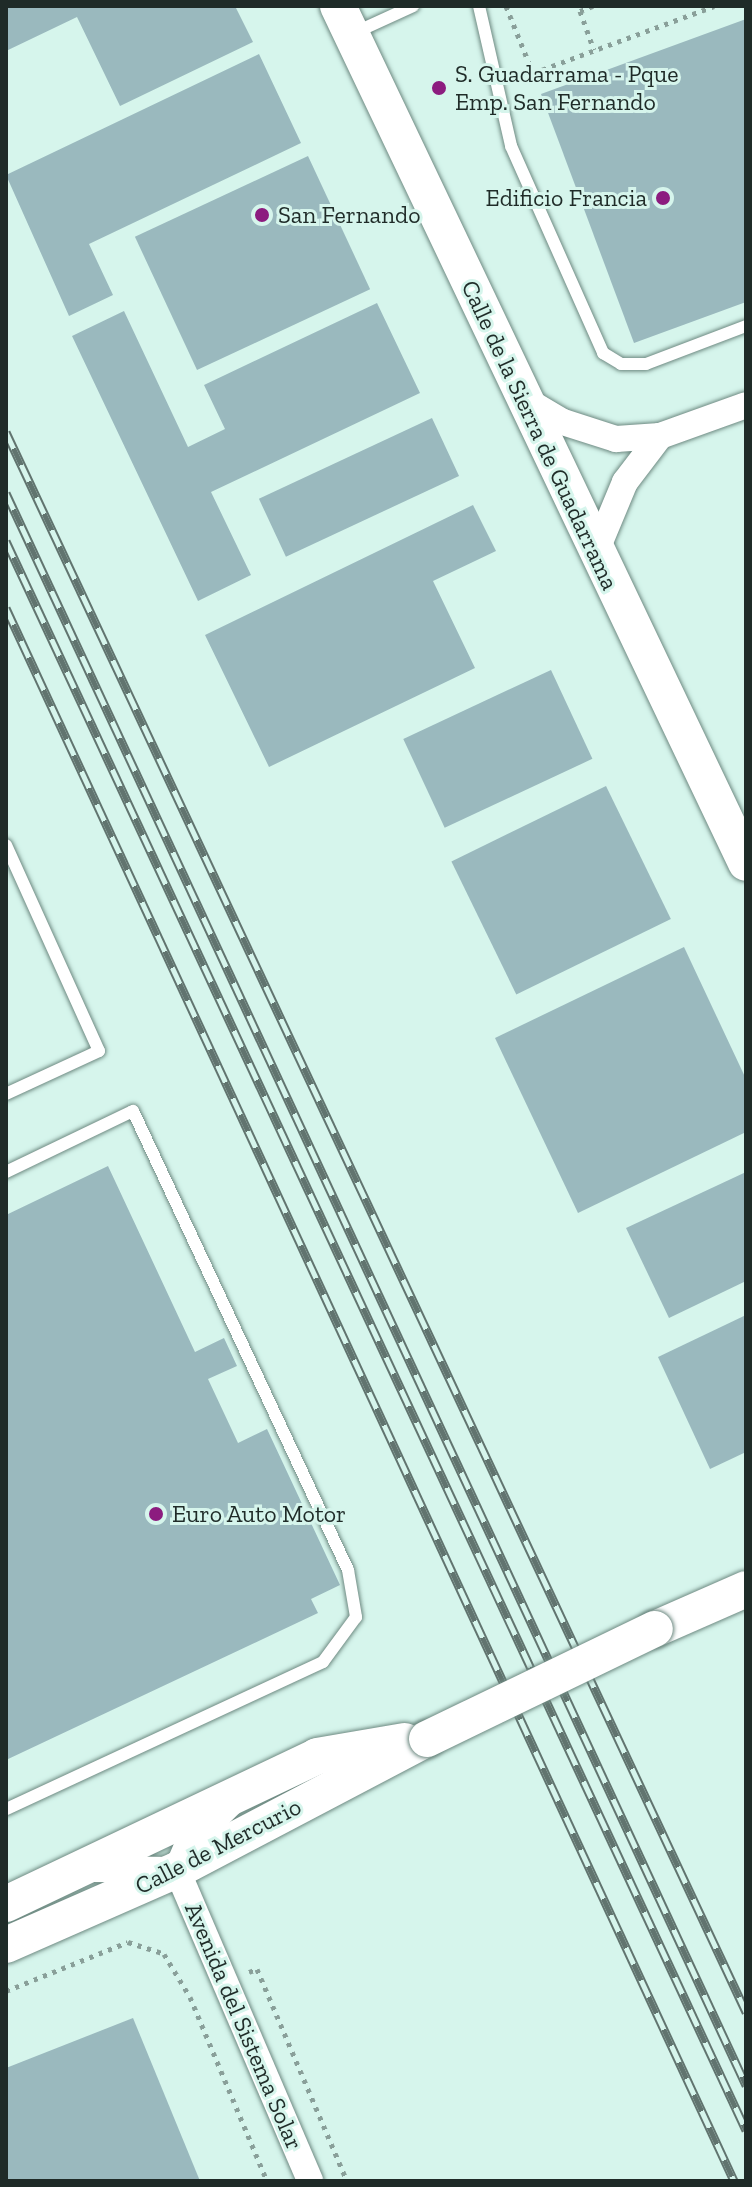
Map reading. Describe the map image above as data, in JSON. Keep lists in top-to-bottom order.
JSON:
{
  "streets": {
    "street": ["Calle de la Sierra de Guadarrama", "Calle de Mercurio", "Avenida del Sistema Solar"]
  },
  "crossings": [
    ["Calle de Mercurio", "Avenida del Sistema Solar"]
  ],
  "places": [
    "S. Guadarrama - Pque Emp. San Fernando",
    "Edificio Francia",
    "San Fernando",
    "Euro Auto Motor"
  ]
}
